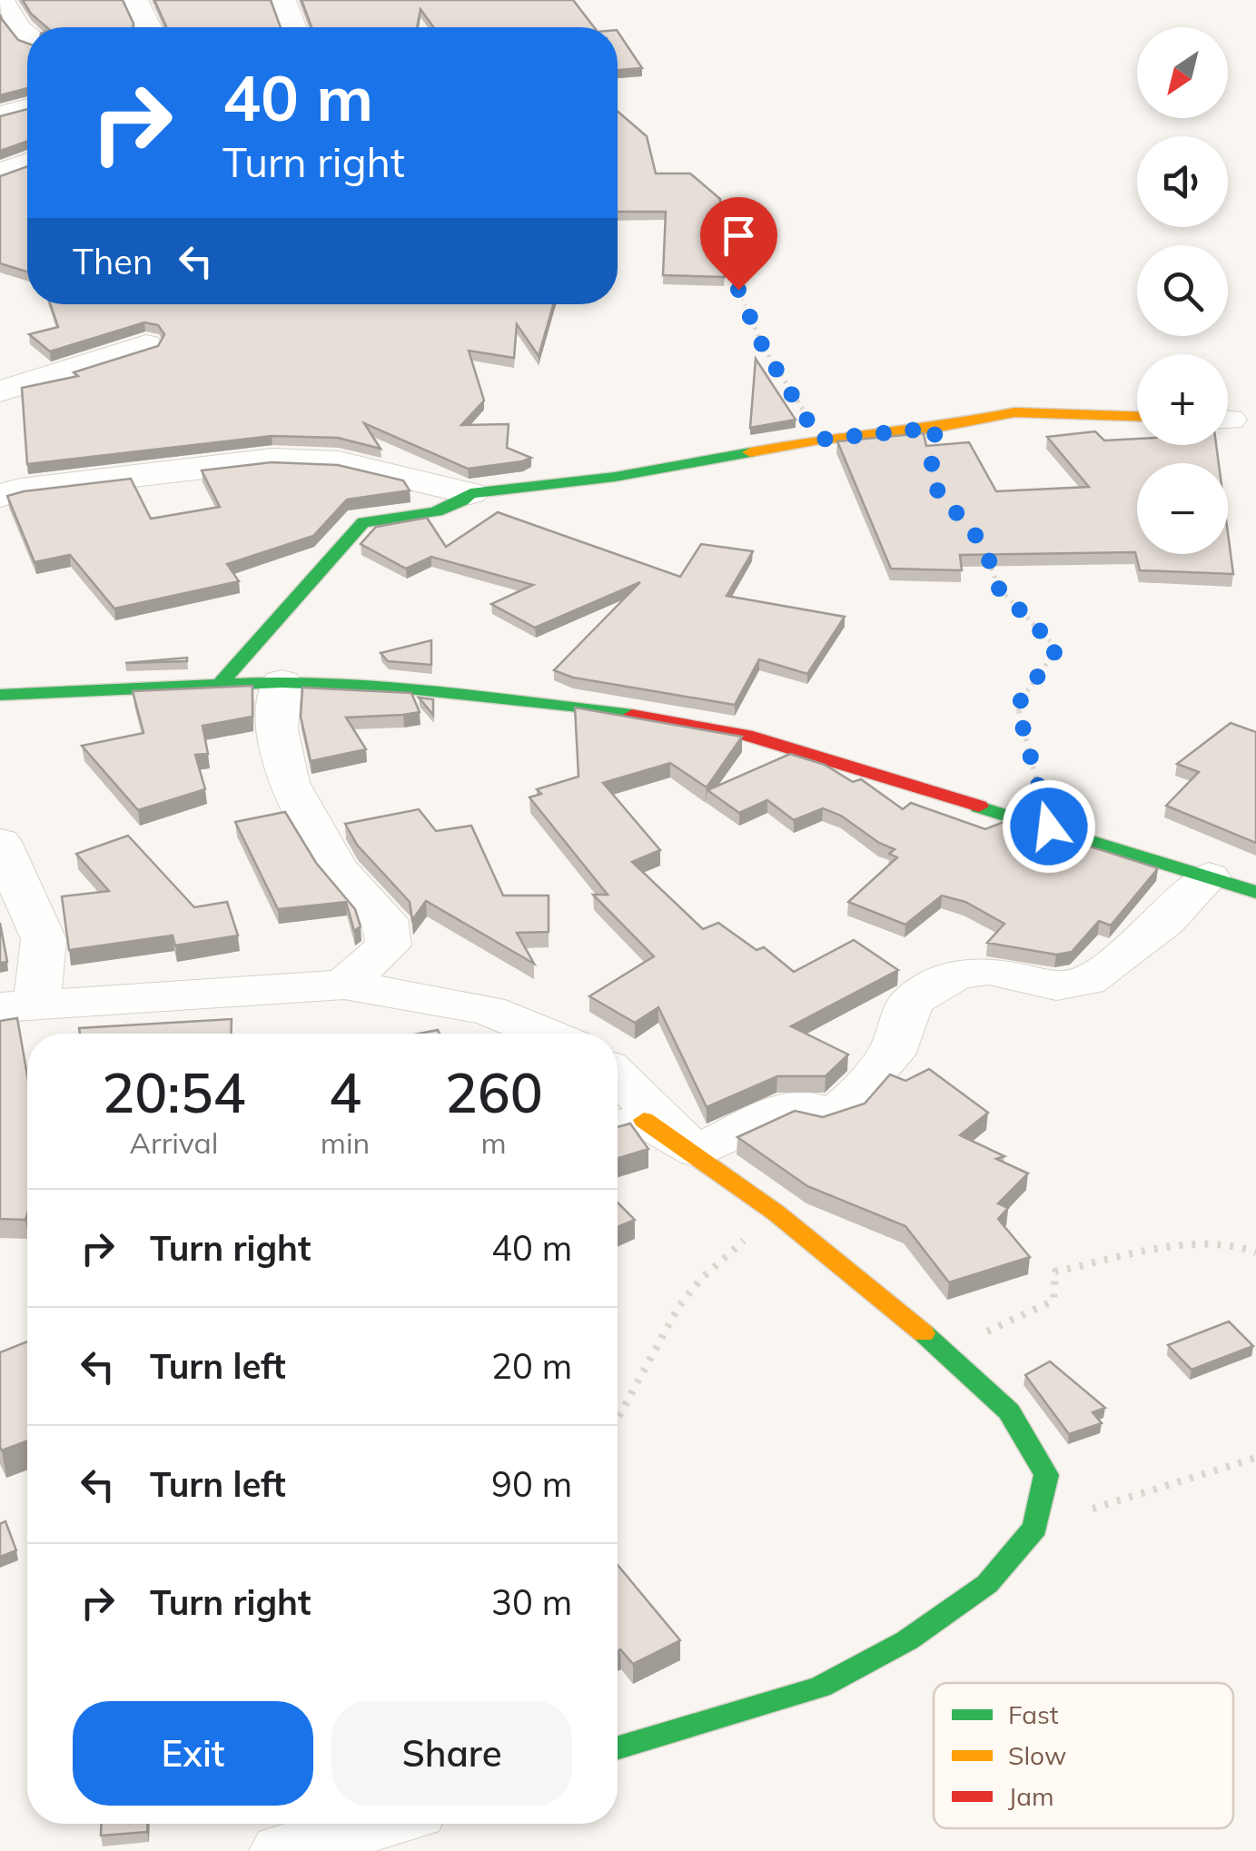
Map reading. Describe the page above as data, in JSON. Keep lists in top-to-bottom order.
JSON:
{
  "legend": ["Fast", "Slow", "Jam"],
  "north": "bottom left",
  "page": {
    "map_buttons": ["+", "−"],
    "turn": ["40 m", "Turn right"],
    "then": "Then",
    "eta": [
      "20:54",
      "Arrival",
      "4",
      "min",
      "260",
      "m"
    ],
    "list": [
      {
        "name": "Turn right",
        "value": "40 m"
      },
      {
        "name": "Turn left",
        "value": "20 m"
      },
      {
        "name": "Turn left",
        "value": "90 m"
      },
      {
        "name": "Turn right",
        "value": "30 m"
      }
    ],
    "buttons": ["Exit", "Share"]
  }
}
